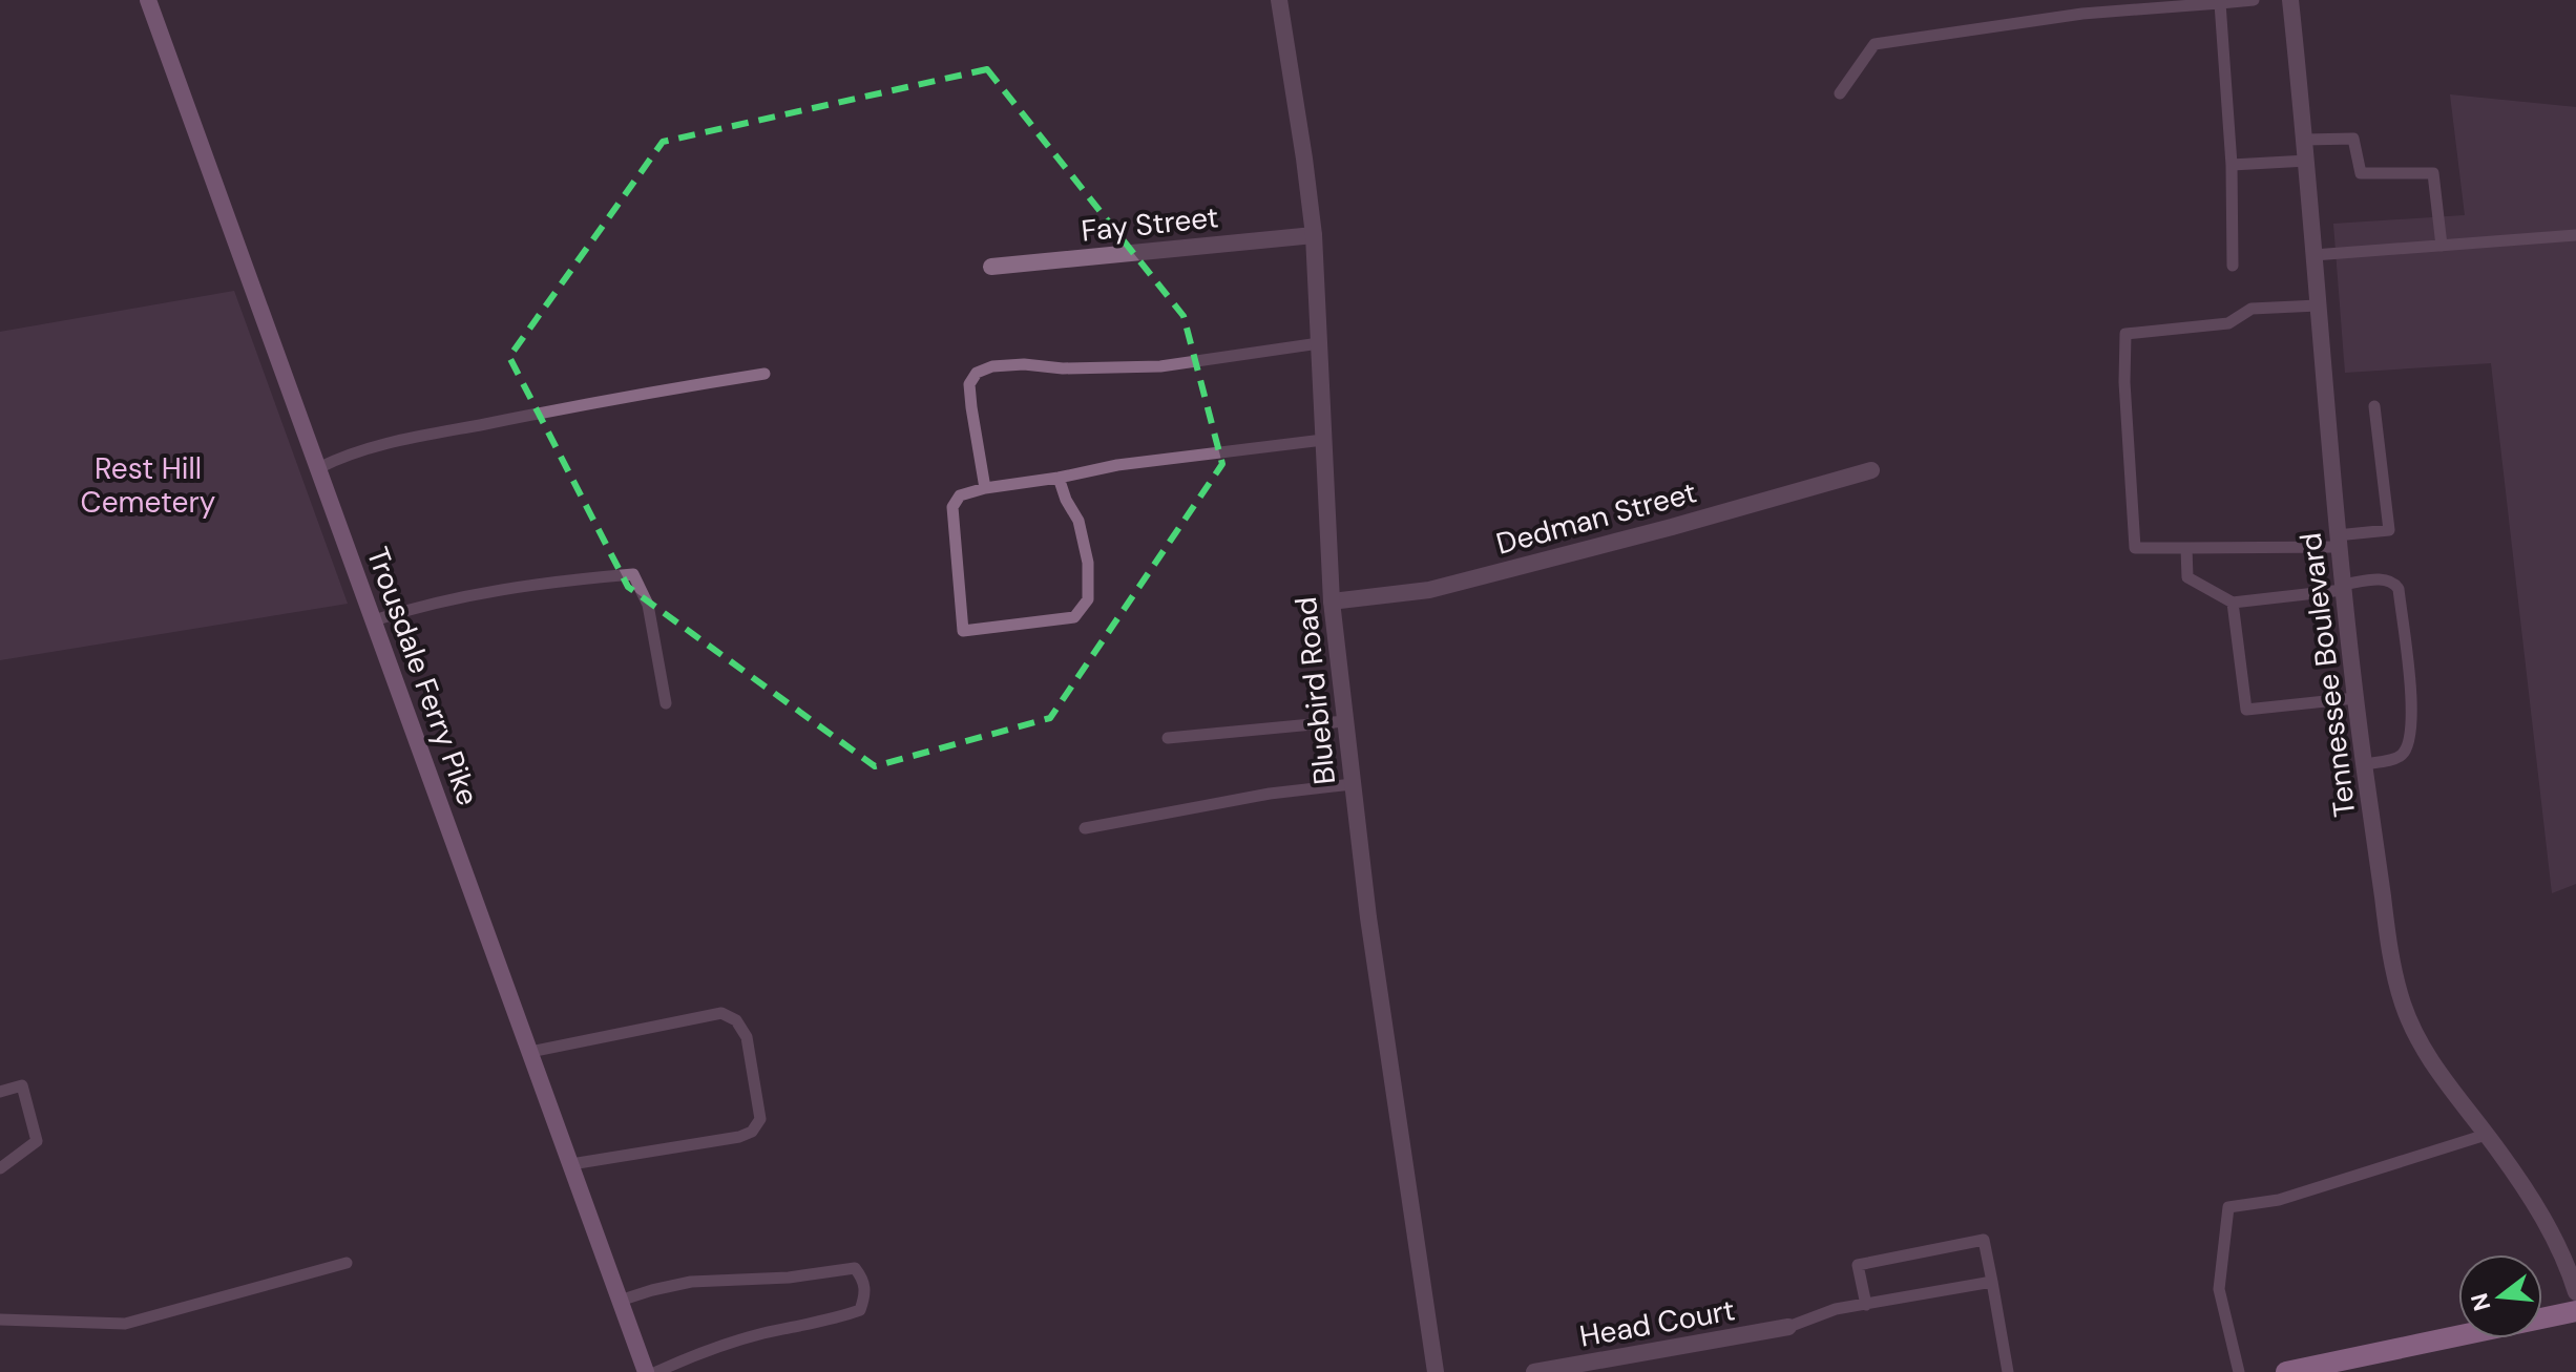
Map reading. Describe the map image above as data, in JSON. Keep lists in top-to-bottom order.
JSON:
{
  "streets": {
    "main road": ["Trousdale Ferry Pike"],
    "street": [
      "Fay Street",
      "Dedman Street",
      "Tennessee Boulevard",
      "Bluebird Road",
      "Head Court"
    ]
  },
  "crossings": [
    ["Fay Street", "Bluebird Road"],
    ["Dedman Street", "Bluebird Road"]
  ],
  "parks": ["Rest Hill Cemetery"],
  "north": "left"
}
